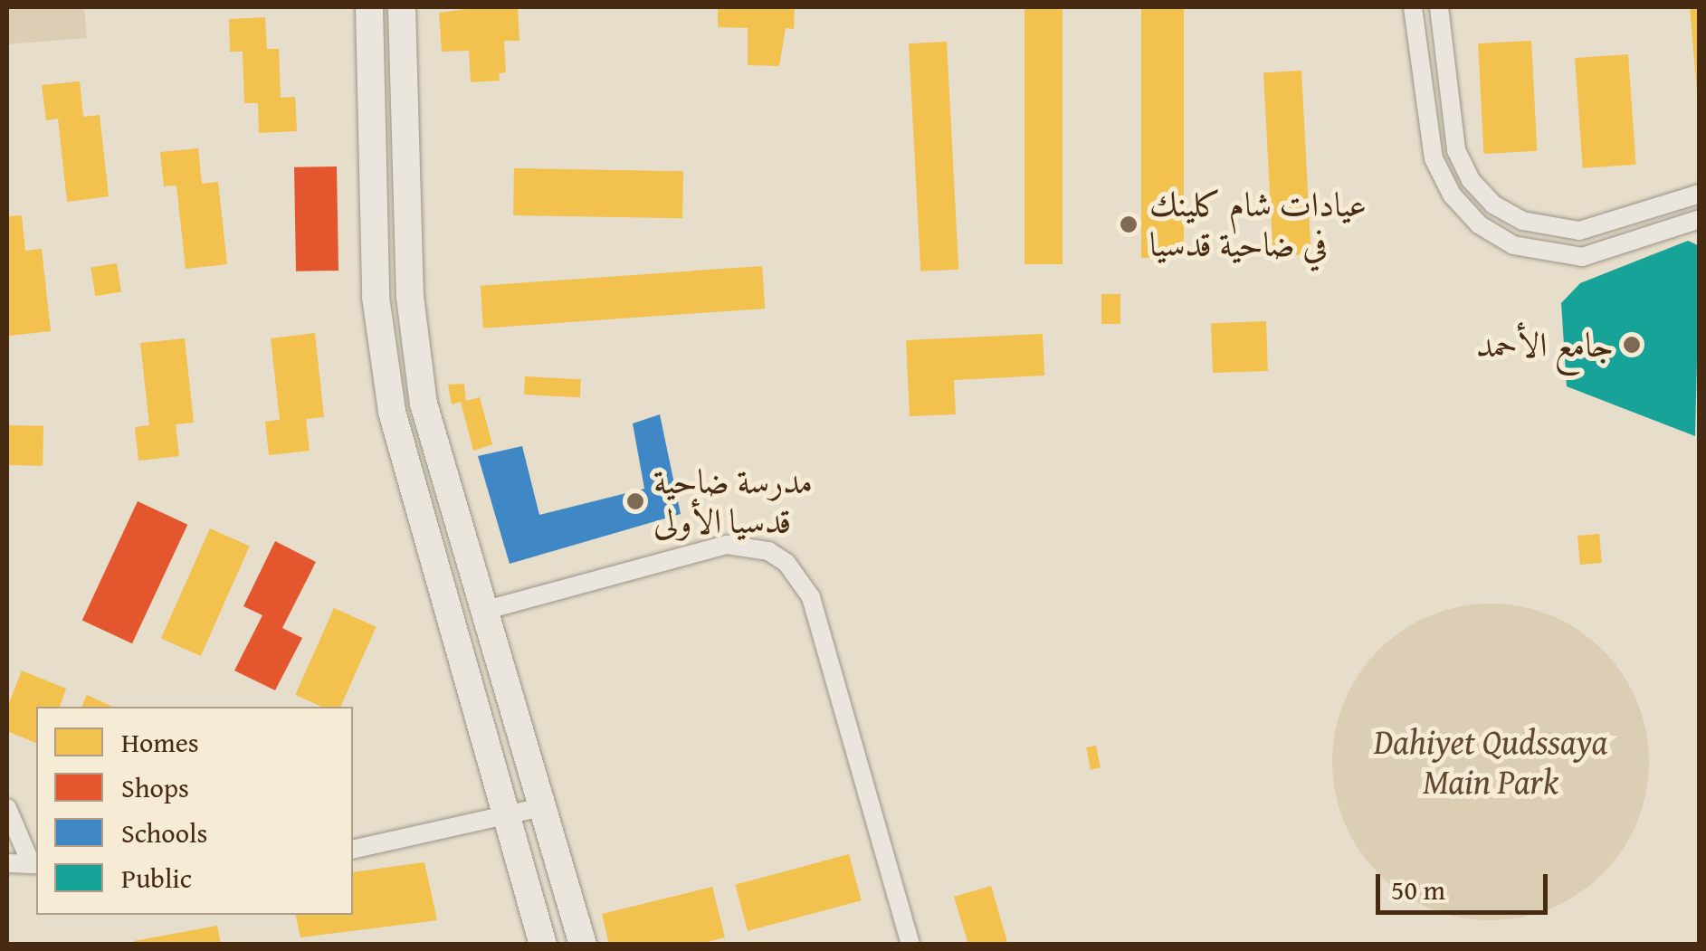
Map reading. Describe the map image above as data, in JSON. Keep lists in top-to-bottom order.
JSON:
{
  "parks": ["Dahiyet Qudssaya Main Park"],
  "places": ["عيادات شام كلينك في ضاحية قدسيا", "جامع الأحمد", "مدرسة ضاحية قدسيا الأولى"],
  "legend": [
    "Homes",
    "Shops",
    "Schools",
    "Public"
  ],
  "scale_bar": "50 m"
}
